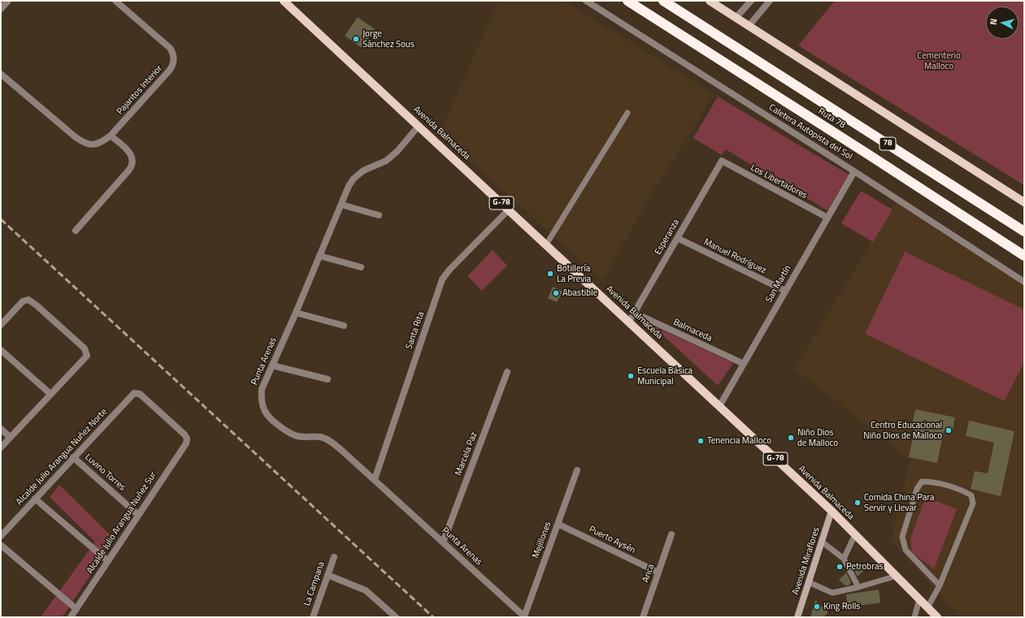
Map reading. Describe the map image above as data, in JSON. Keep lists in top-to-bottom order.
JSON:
{
  "streets": {
    "highway": ["Ruta 78", "78"],
    "main road": ["Avenida Balmaceda", "G-78", "Avenida Miraflores"],
    "street": [
      "Pajaritos Interior",
      "Caletera Autopista del Sol",
      "Los Libertadores",
      "Esperanza",
      "Manuel Rodríguez",
      "San Martín",
      "Santa Rita",
      "Balmaceda",
      "Punta Arenas",
      "Marcela Paz",
      "Alcalde Julio Arangua Nuñez Norte",
      "Luvino Torres",
      "Alcalde Julio Arangua Nuñez Sur",
      "Mejillones",
      "Puerto Aysén",
      "Arica",
      "La Campana"
    ]
  },
  "crossings": [
    ["Caletera Autopista del Sol", "San Martín"],
    ["Avenida Balmaceda", "Esperanza"],
    ["Avenida Balmaceda", "San Martín"],
    ["Avenida Balmaceda", "Santa Rita"],
    ["Avenida Balmaceda", "Punta Arenas"],
    ["Avenida Balmaceda", "Avenida Miraflores"],
    ["Los Libertadores", "Esperanza"],
    ["Los Libertadores", "San Martín"],
    ["Esperanza", "Manuel Rodríguez"],
    ["Esperanza", "Balmaceda"],
    ["Manuel Rodríguez", "San Martín"],
    ["San Martín", "Balmaceda"],
    ["Santa Rita", "Punta Arenas"],
    ["Punta Arenas", "Marcela Paz"],
    ["Punta Arenas", "Mejillones"],
    ["Alcalde Julio Arangua Nuñez Norte", "Luvino Torres"],
    ["Alcalde Julio Arangua Nuñez Norte", "Alcalde Julio Arangua Nuñez Sur"],
    ["Luvino Torres", "Alcalde Julio Arangua Nuñez Sur"],
    ["Mejillones", "Puerto Aysén"],
    ["Puerto Aysén", "Arica"]
  ],
  "parks": ["Cementerio Malloco"],
  "places": [
    "Jorge Sánchez Sous",
    "Botillería La Previa",
    "Abastible",
    "Escuela Básica Municipal",
    "Centro Educacional Niño Dios de Malloco",
    "Niño Dios de Malloco",
    "Tenencia Malloco",
    "Comida China Para Servir y Llevar",
    "Petrobras",
    "King Rolls"
  ],
  "north": "left"
}
